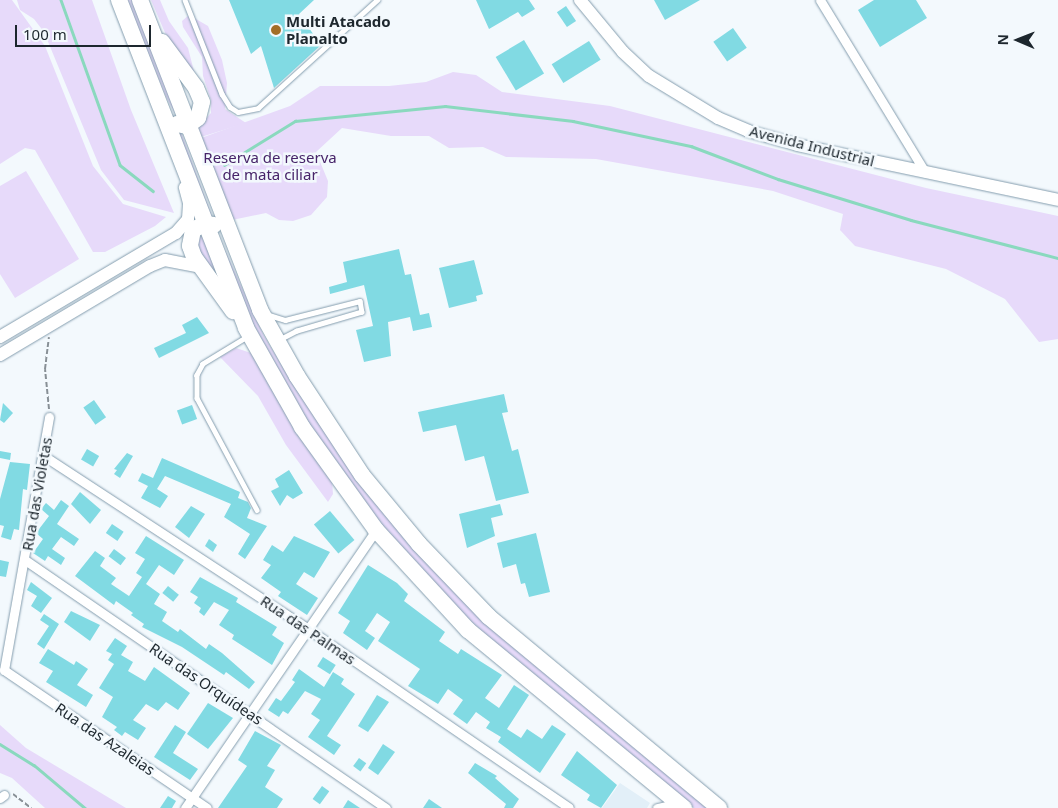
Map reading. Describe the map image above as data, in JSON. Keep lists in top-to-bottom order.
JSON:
{
  "streets": {
    "street": [
      "Avenida Industrial",
      "Rua das Violetas",
      "Rua das Palmas",
      "Rua das Orquídeas",
      "Rua das Azaleias"
    ]
  },
  "crossings": [
    ["Rua das Violetas", "Rua das Palmas"],
    ["Rua das Violetas", "Rua das Orquídeas"],
    ["Rua das Violetas", "Rua das Azaleias"]
  ],
  "parks": ["Reserva de reserva de mata ciliar"],
  "places": ["Multi Atacado Planalto"],
  "scale_bar": "100 m",
  "north": "left"
}
